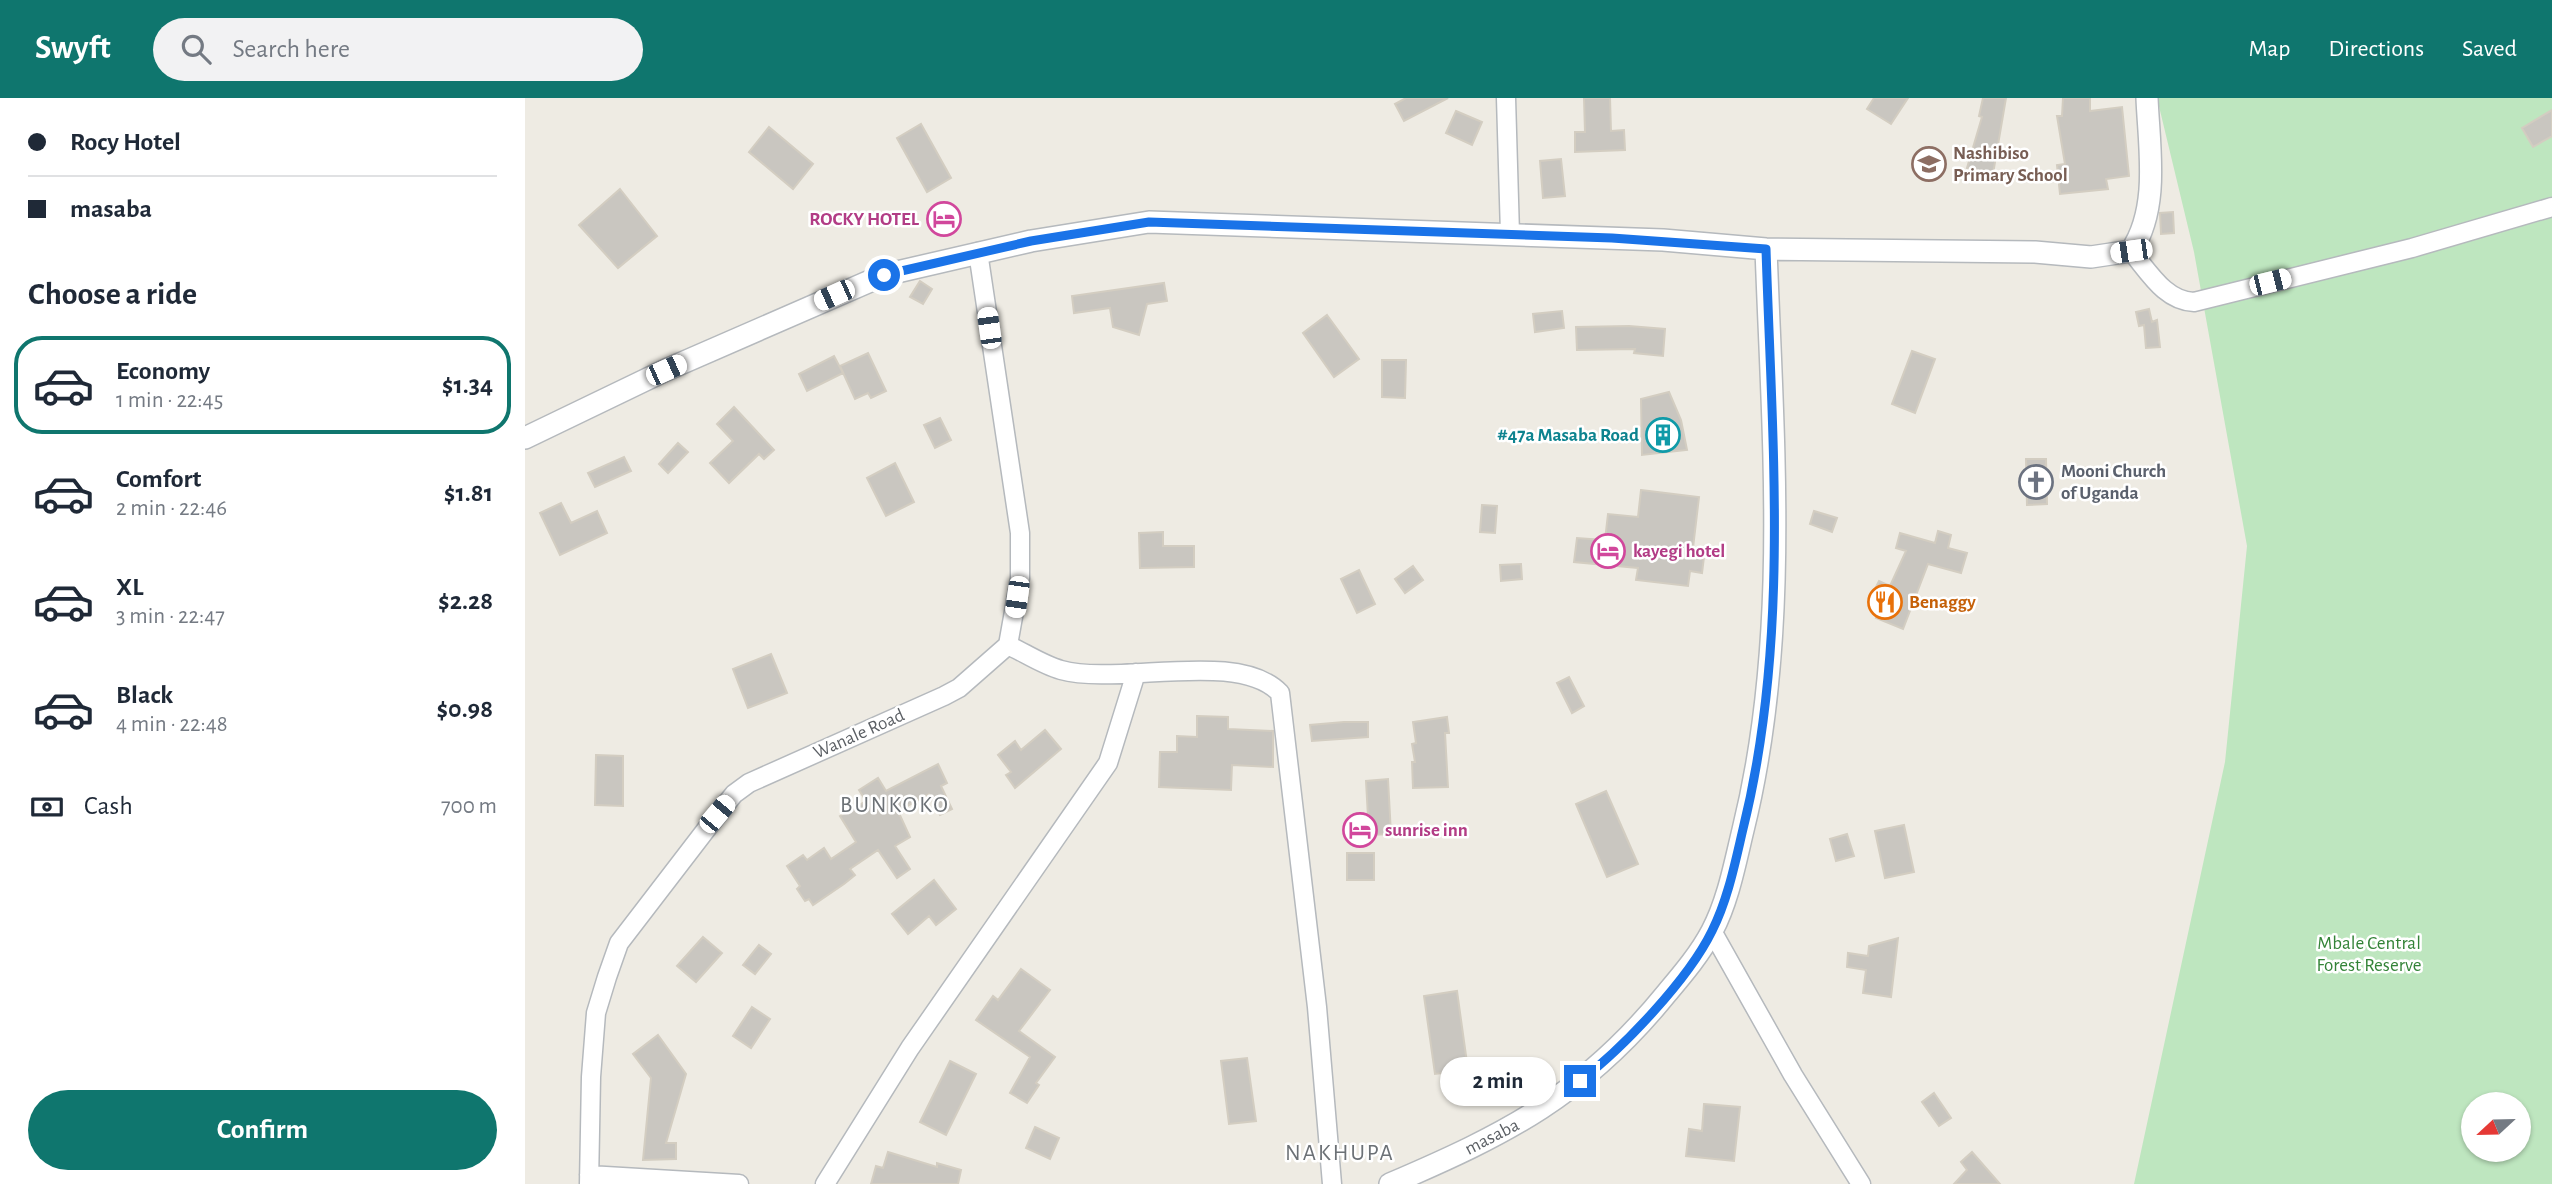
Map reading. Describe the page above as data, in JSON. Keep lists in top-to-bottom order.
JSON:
{
  "streets": {
    "street": ["Wanale Road", "masaba"]
  },
  "districts": ["BUNKOKO", "NAKHUPA"],
  "parks": ["Mbale Central Forest Reserve"],
  "places": {
    "school or university": ["Nashibiso Primary School"],
    "hotel": ["ROCKY HOTEL", "kayegi hotel", "sunrise inn"],
    "building": ["#47a Masaba Road"],
    "church": ["Mooni Church of Uganda"],
    "restaurant": ["Benaggy"]
  },
  "north": "left",
  "page": {
    "header": "Swyft",
    "search": "Search here",
    "nav": ["Map", "Directions", "Saved"],
    "banner": ["Rocy Hotel", "masaba"],
    "heading": "Choose a ride",
    "list": [
      {
        "name": "Economy",
        "note": "1 min · 22:45",
        "value": "$1.34"
      },
      {
        "name": "Comfort",
        "note": "2 min · 22:46",
        "value": "$1.81"
      },
      {
        "name": "XL",
        "note": "3 min · 22:47",
        "value": "$2.28"
      },
      {
        "name": "Black",
        "note": "4 min · 22:48",
        "value": "$0.98"
      }
    ],
    "pay": ["Cash", "700 m"],
    "bubble": "2 min",
    "buttons": "Confirm"
  }
}
